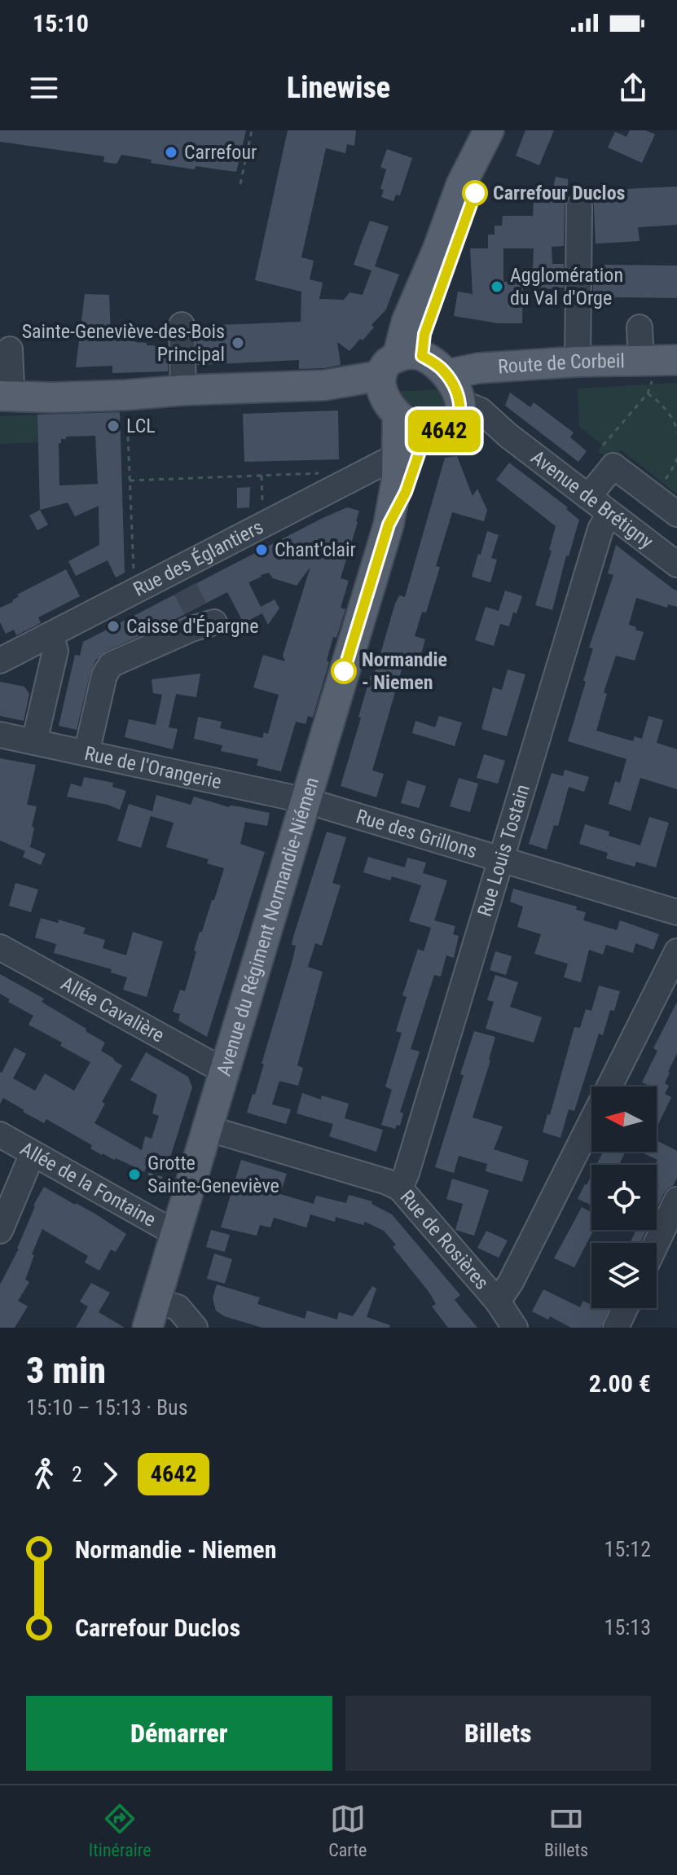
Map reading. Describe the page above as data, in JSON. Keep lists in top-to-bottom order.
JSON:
{
  "streets": {
    "main road": ["Route de Corbeil", "Avenue du Régiment Normandie-Niémen"],
    "street": [
      "Avenue de Brétigny",
      "Rue des Églantiers",
      "Rue de l'Orangerie",
      "Rue des Grillons",
      "Rue Louis Tostain",
      "Allée Cavalière",
      "Allée de la Fontaine",
      "Rue de Rosières"
    ]
  },
  "crossings": [
    ["Route de Corbeil", "Avenue de Brétigny"],
    ["Route de Corbeil", "Avenue du Régiment Normandie-Niémen"],
    ["Avenue de Brétigny", "Rue Louis Tostain"],
    ["Avenue de Brétigny", "Avenue du Régiment Normandie-Niémen"],
    ["Rue des Églantiers", "Avenue du Régiment Normandie-Niémen"],
    ["Rue de l'Orangerie", "Rue des Grillons"],
    ["Rue de l'Orangerie", "Avenue du Régiment Normandie-Niémen"],
    ["Rue des Grillons", "Rue Louis Tostain"],
    ["Rue des Grillons", "Avenue du Régiment Normandie-Niémen"],
    ["Rue Louis Tostain", "Rue de Rosières"],
    ["Avenue du Régiment Normandie-Niémen", "Allée Cavalière"],
    ["Avenue du Régiment Normandie-Niémen", "Allée de la Fontaine"],
    ["Avenue du Régiment Normandie-Niémen", "Rue de Rosières"]
  ],
  "places": [
    "Carrefour",
    "Carrefour Duclos",
    "Agglomération du Val d'Orge",
    "Sainte-Geneviève-des-Bois Principal",
    "LCL",
    "Chant'clair",
    "Caisse d'Épargne",
    "Normandie - Niemen",
    "Grotte Sainte-Geneviève"
  ],
  "lines": ["bus line 4642"],
  "north": "left",
  "page": {
    "status": "15:10",
    "header": "Linewise",
    "on_map": "4642",
    "heading": ["3 min", "15:10 – 15:13 · Bus", "2.00 €"],
    "legs": ["2", "4642"],
    "list": [
      {
        "name": "Normandie - Niemen",
        "value": "15:12"
      },
      {
        "name": "Carrefour Duclos",
        "value": "15:13"
      }
    ],
    "buttons": ["Démarrer", "Billets"],
    "tabs": ["Itinéraire", "Carte", "Billets"]
  }
}
